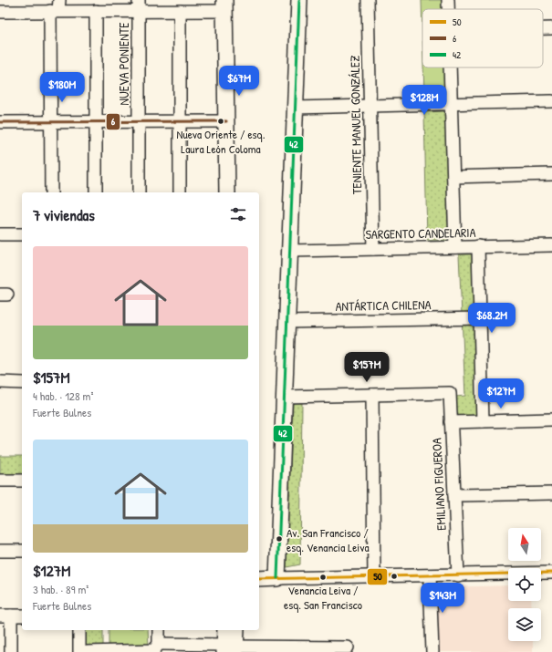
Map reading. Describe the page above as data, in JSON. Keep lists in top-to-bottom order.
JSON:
{
  "streets": {
    "street": [
      "NUEVA PONIENTE",
      "TENIENTE MANUEL GONZÁLEZ",
      "SARGENTO CANDELARIA",
      "ANTÁRTICA CHILENA",
      "EMILIANO FIGUEROA"
    ]
  },
  "crossings": [
    ["TENIENTE MANUEL GONZÁLEZ", "SARGENTO CANDELARIA"]
  ],
  "places": ["Nueva Oriente / esq. Laura León Coloma", "Av. San Francisco / esq. Venancia Leiva", "Venancia Leiva / esq. San Francisco"],
  "lines": ["transit line 42", "transit line 6", "transit line 50"],
  "legend": ["50", "6", "42"],
  "north": "top",
  "page": {
    "price": [
      "$67M",
      "$180M",
      "$128M",
      "$68.2M",
      "$157M",
      "$127M",
      "$143M"
    ],
    "heading": "7 viviendas",
    "list": [
      {
        "name": "$157M",
        "note": "4 hab. · 128 m² · Fuerte Bulnes"
      },
      {
        "name": "$127M",
        "note": "3 hab. · 89 m² · Fuerte Bulnes"
      }
    ]
  }
}
